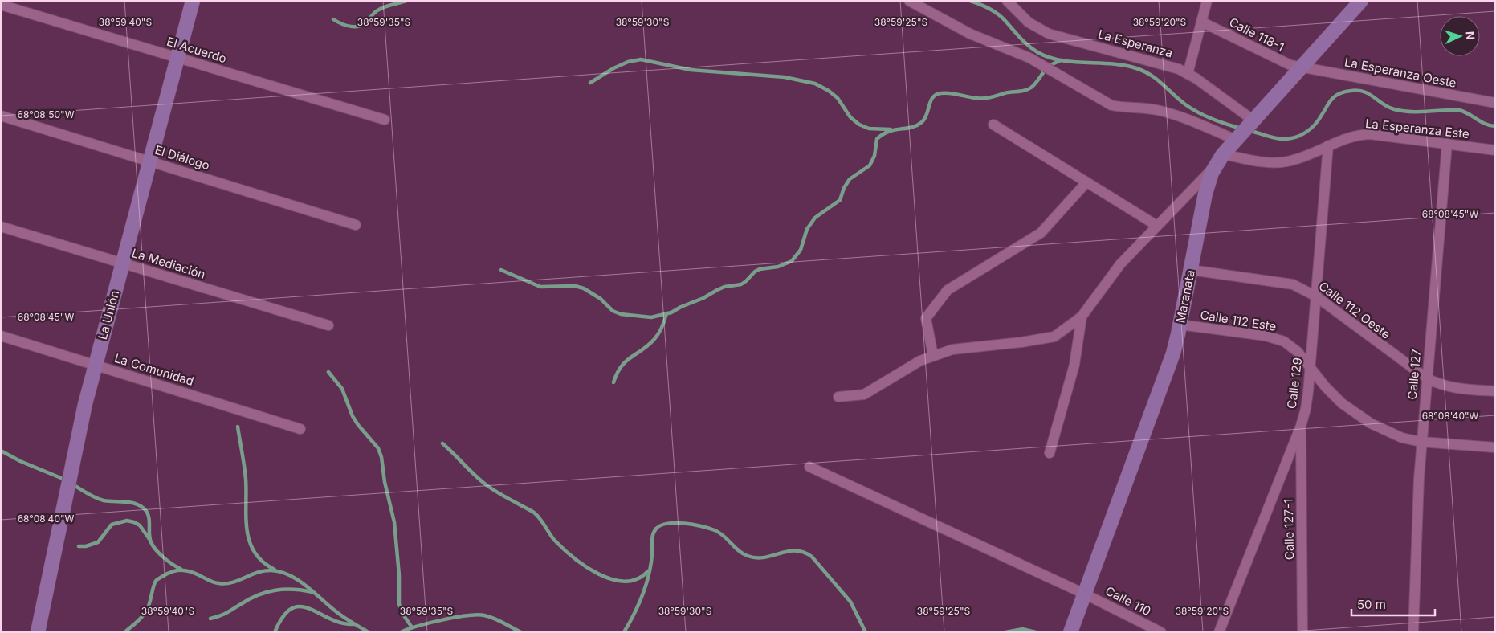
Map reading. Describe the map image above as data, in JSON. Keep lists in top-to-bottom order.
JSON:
{
  "streets": {
    "street": [
      "Calle 118-1",
      "La Esperanza",
      "El Acuerdo",
      "La Esperanza Oeste",
      "La Esperanza Este",
      "El Diálogo",
      "La Mediación",
      "Maranata",
      "Calle 112 Oeste",
      "La Unión",
      "Calle 112 Este",
      "La Comunidad",
      "Calle 127",
      "Calle 129",
      "Calle 127-1",
      "Calle 110"
    ]
  },
  "crossings": [
    ["Calle 118-1", "La Esperanza Oeste"],
    ["Calle 118-1", "Maranata"],
    ["La Esperanza", "Maranata"],
    ["El Acuerdo", "La Unión"],
    ["La Esperanza Oeste", "Maranata"],
    ["La Esperanza Este", "Maranata"],
    ["La Esperanza Este", "Calle 127"],
    ["La Esperanza Este", "Calle 129"],
    ["El Diálogo", "La Unión"],
    ["La Mediación", "La Unión"],
    ["Maranata", "Calle 112 Oeste"],
    ["Maranata", "Calle 112 Este"],
    ["Maranata", "Calle 110"],
    ["Calle 112 Oeste", "Calle 127"],
    ["Calle 112 Oeste", "Calle 129"],
    ["La Unión", "La Comunidad"],
    ["Calle 112 Este", "Calle 127"],
    ["Calle 112 Este", "Calle 129"],
    ["Calle 129", "Calle 127-1"]
  ],
  "scale_bar": "50 m",
  "north": "right",
  "coordinates": [
    "38°59'40\"S",
    "38°59'35\"S",
    "38°59'30\"S",
    "38°59'25\"S",
    "38°59'20\"S",
    "68°08'50\"W",
    "68°08'45\"W",
    "68°08'40\"W"
  ]
}
